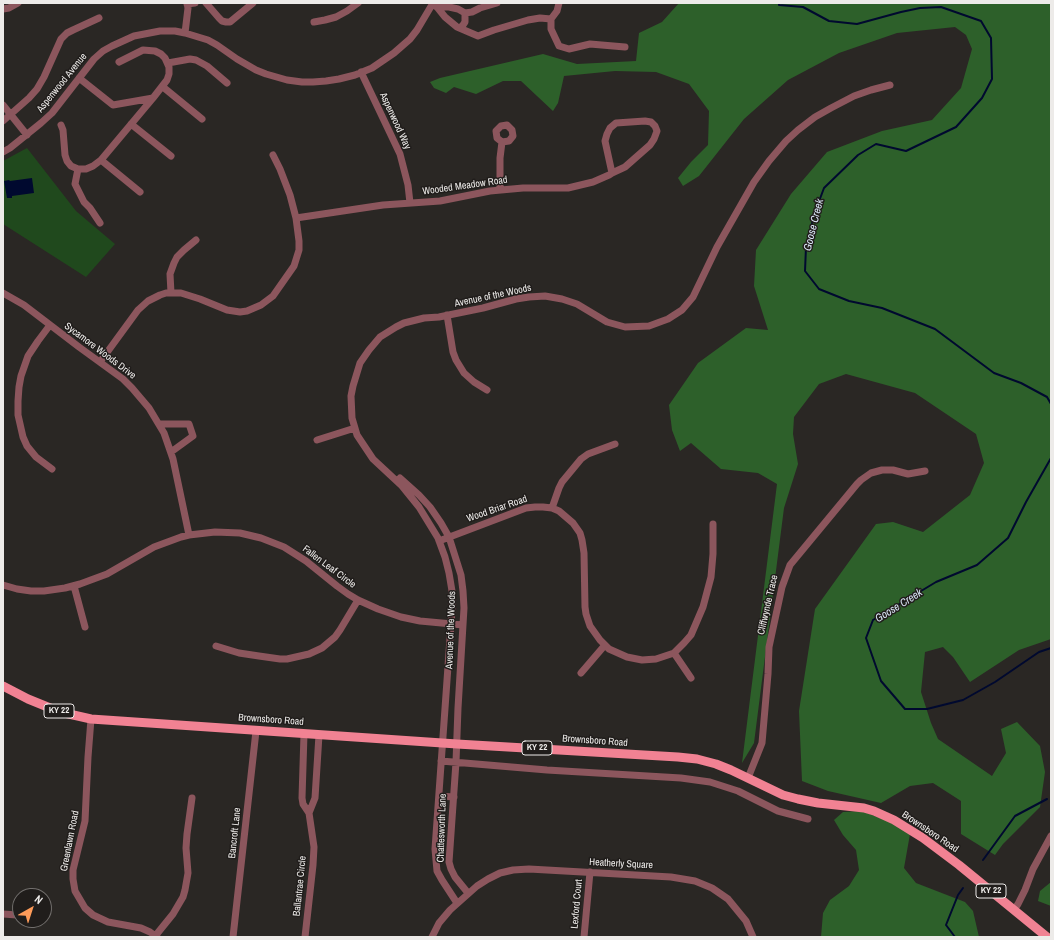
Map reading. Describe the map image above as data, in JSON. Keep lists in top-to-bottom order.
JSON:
{
  "streets": {
    "main road": ["KY 22", "Brownsboro Road"],
    "street": [
      "Aspenwood Avenue",
      "Aspenwood Way",
      "Wooded Meadow Road",
      "Avenue of the Woods",
      "Sycamore Woods Drive",
      "Wood Briar Road",
      "Fallen Leaf Circle",
      "Cliffwynde Trace",
      "Chattesworth Lane",
      "Bancroft Lane",
      "Greenlawn Road",
      "Heatherly Square",
      "Ballantrae Circle",
      "Lexford Court"
    ]
  },
  "crossings": [
    ["Aspenwood Avenue", "Aspenwood Way"],
    ["Aspenwood Way", "Wooded Meadow Road"],
    ["Avenue of the Woods", "Wood Briar Road"],
    ["Avenue of the Woods", "Fallen Leaf Circle"],
    ["Avenue of the Woods", "Brownsboro Road"],
    ["Avenue of the Woods", "Chattesworth Lane"],
    ["Sycamore Woods Drive", "Fallen Leaf Circle"],
    ["Cliffwynde Trace", "Brownsboro Road"],
    ["KY 22", "Brownsboro Road"],
    ["KY 22", "Greenlawn Road"],
    ["Brownsboro Road", "Chattesworth Lane"],
    ["Brownsboro Road", "Bancroft Lane"],
    ["Brownsboro Road", "Greenlawn Road"],
    ["Brownsboro Road", "Ballantrae Circle"],
    ["Chattesworth Lane", "Heatherly Square"],
    ["Heatherly Square", "Lexford Court"]
  ],
  "water": ["Goose Creek"],
  "north": "top right"
}
